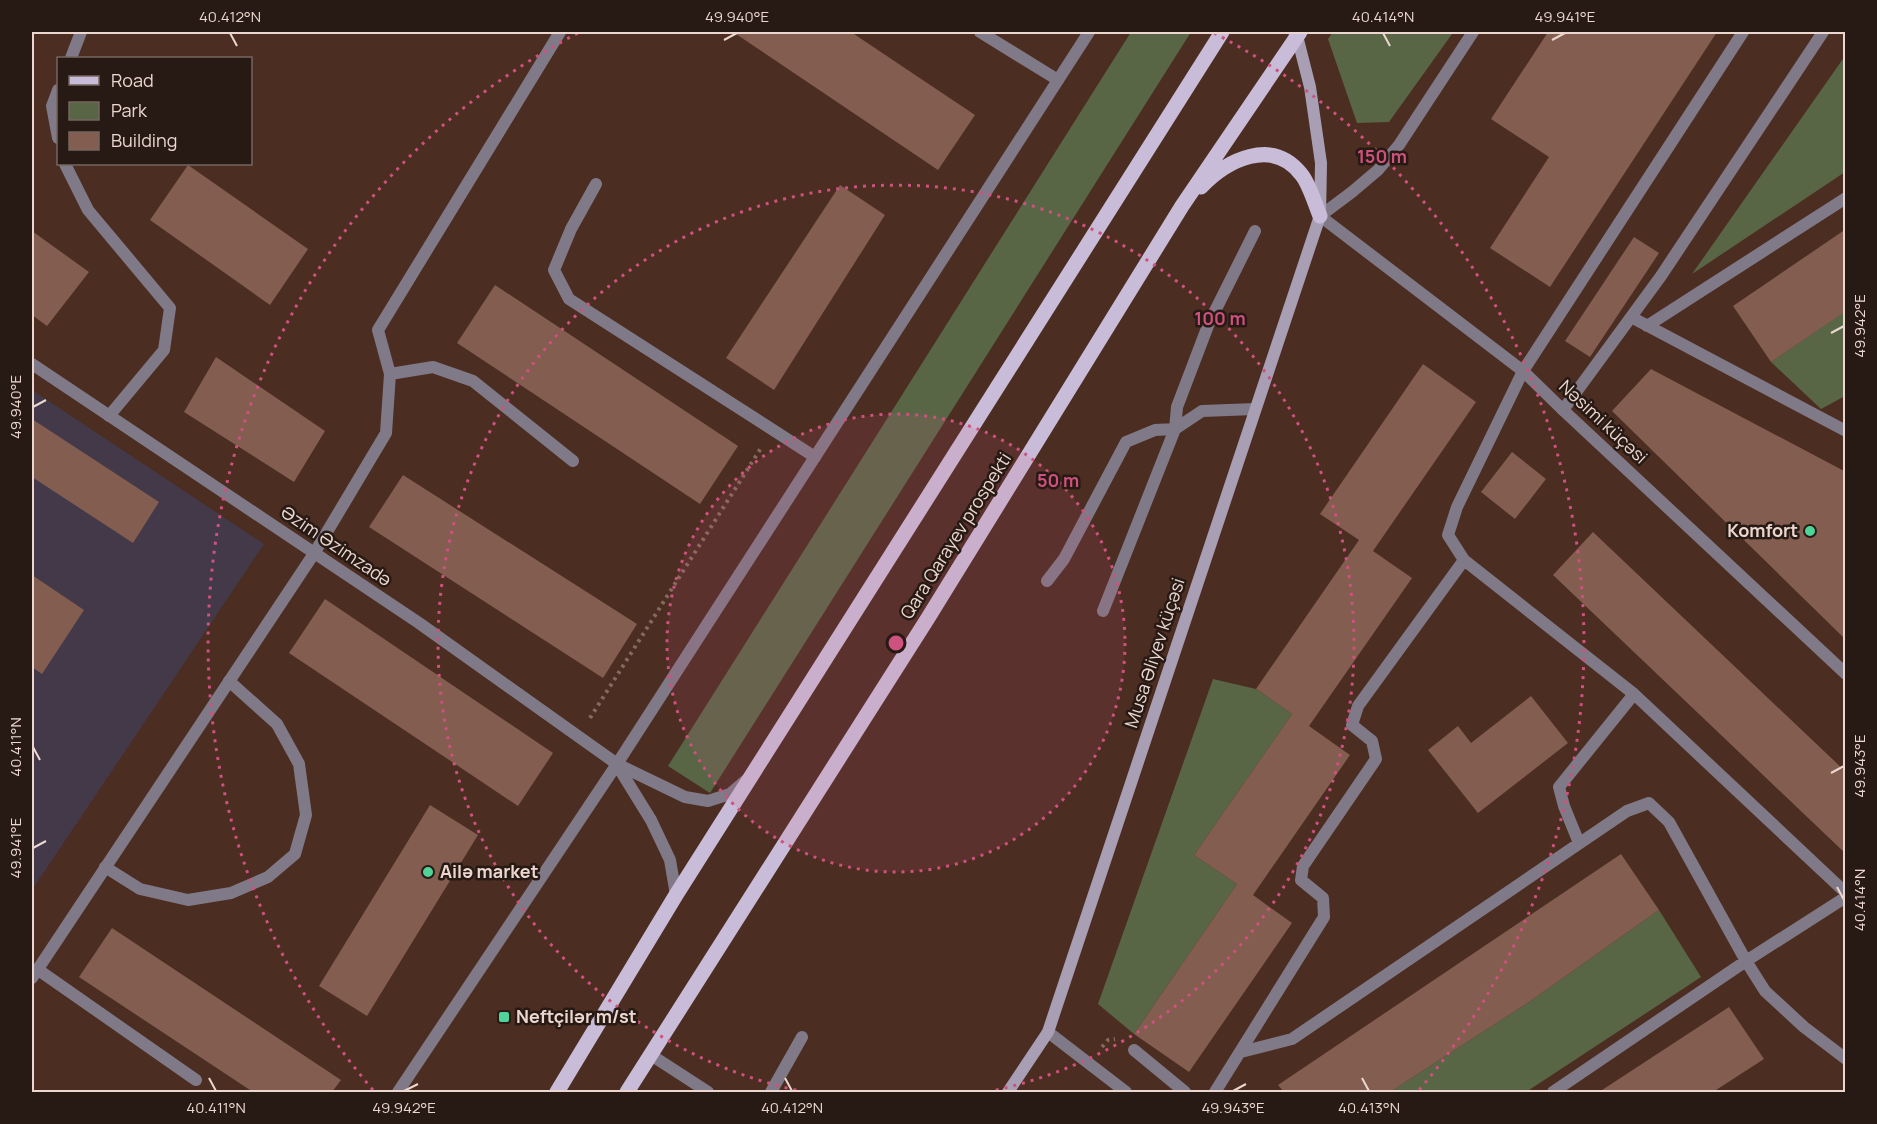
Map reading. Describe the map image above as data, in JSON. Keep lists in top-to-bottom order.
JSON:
{
  "streets": {
    "main road": ["Qara Qarayev prospekti"],
    "street": ["Nəsimi küçəsi", "Əzim Əzimzadə", "Musa Əliyev küçəsi"]
  },
  "crossings": [
    ["Nəsimi küçəsi", "Musa Əliyev küçəsi"],
    ["Qara Qarayev prospekti", "Musa Əliyev küçəsi"]
  ],
  "places": {
    "other": ["Komfort", "Ailə market"],
    "transit": ["Neftçilər m/st"]
  },
  "legend": ["Road", "Park", "Building"],
  "coordinates": [
    "40.412°N",
    "49.940°E",
    "40.414°N",
    "49.941°E",
    "49.942°E",
    "40.411°N",
    "49.943°E",
    "40.413°N"
  ],
  "rings": ["150 m", "100 m", "50 m"]
}
